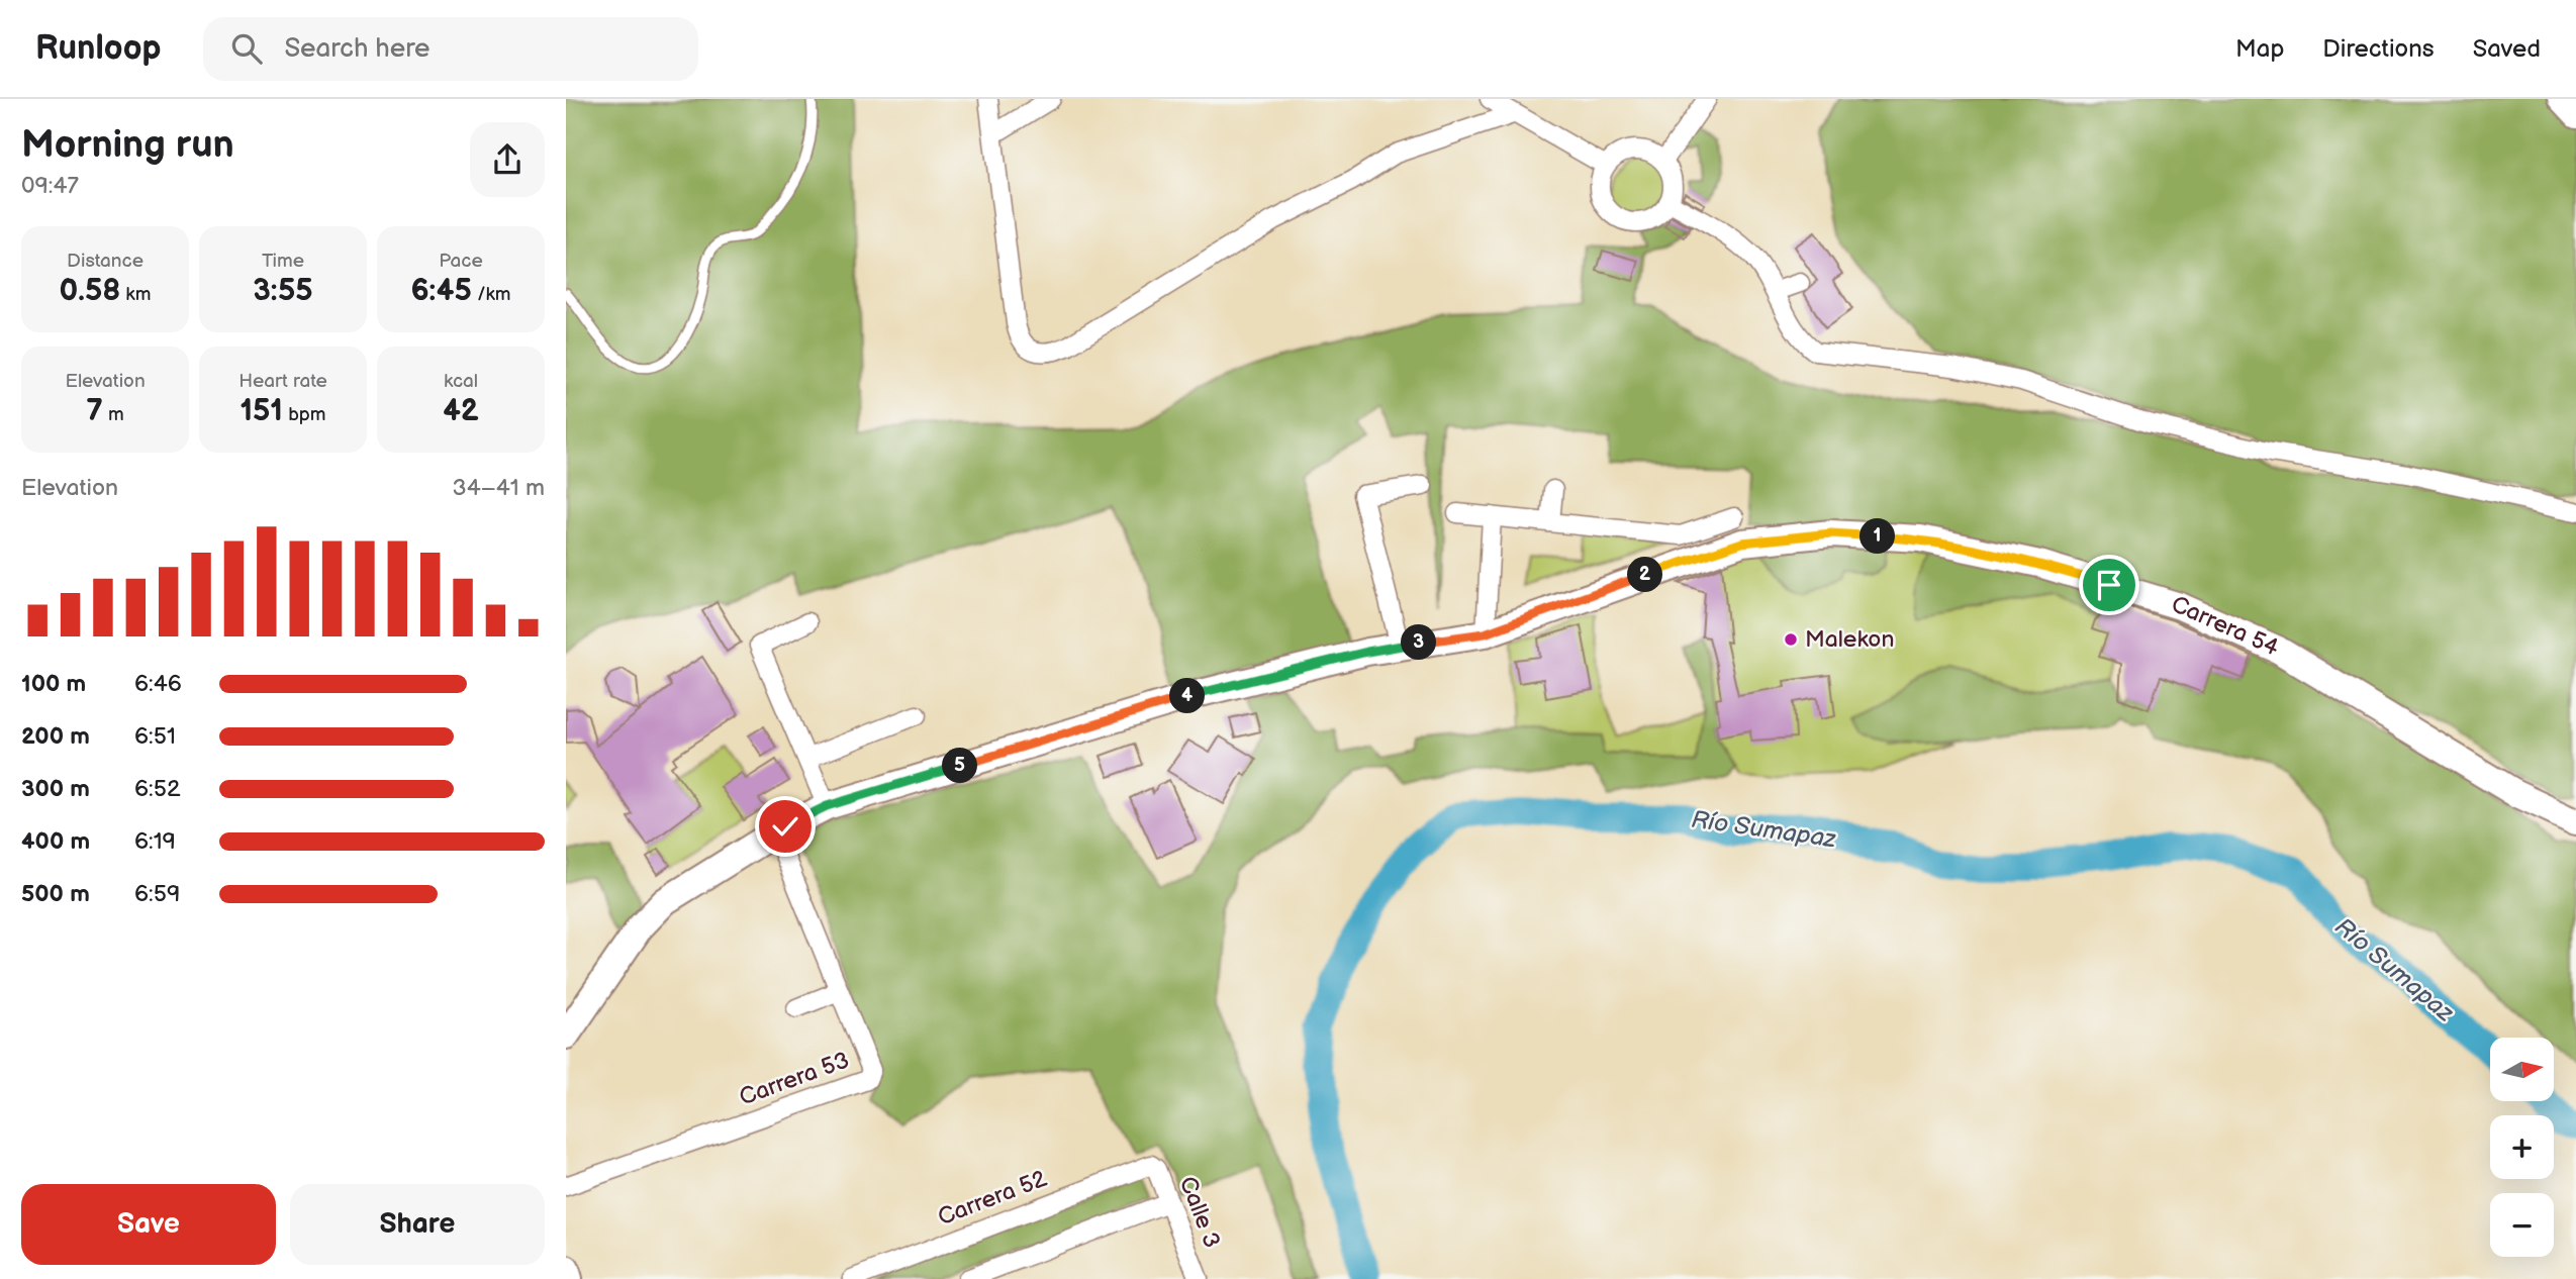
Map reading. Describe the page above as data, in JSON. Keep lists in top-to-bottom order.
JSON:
{
  "streets": {
    "main road": ["Carrera 54"],
    "street": ["Carrera 53", "Carrera 52", "Calle 3"]
  },
  "crossings": [
    ["Carrera 54", "Carrera 53"],
    ["Carrera 52", "Calle 3"]
  ],
  "water": ["Río Sumapaz"],
  "places": ["Malekon"],
  "north": "right",
  "page": {
    "header": "Runloop",
    "search": "Search here",
    "nav": ["Map", "Directions", "Saved"],
    "heading": ["Morning run", "09:47"],
    "stats": [
      ["Distance", "0.58 km"],
      ["Time", "3:55"],
      ["Pace", "6:45 /km"],
      ["Elevation", "7 m"],
      ["Heart rate", "151 bpm"],
      ["kcal", "42"]
    ],
    "chart": ["Elevation", "34–41 m"],
    "pins": [
      "1",
      "2",
      "3",
      "4",
      "5"
    ],
    "list": [
      {
        "name": "100 m",
        "note": "6:46"
      },
      {
        "name": "200 m",
        "note": "6:51"
      },
      {
        "name": "300 m",
        "note": "6:52"
      },
      {
        "name": "400 m",
        "note": "6:19"
      },
      {
        "name": "500 m",
        "note": "6:59"
      }
    ],
    "map_buttons": ["+", "−"],
    "buttons": ["Save", "Share"]
  }
}
